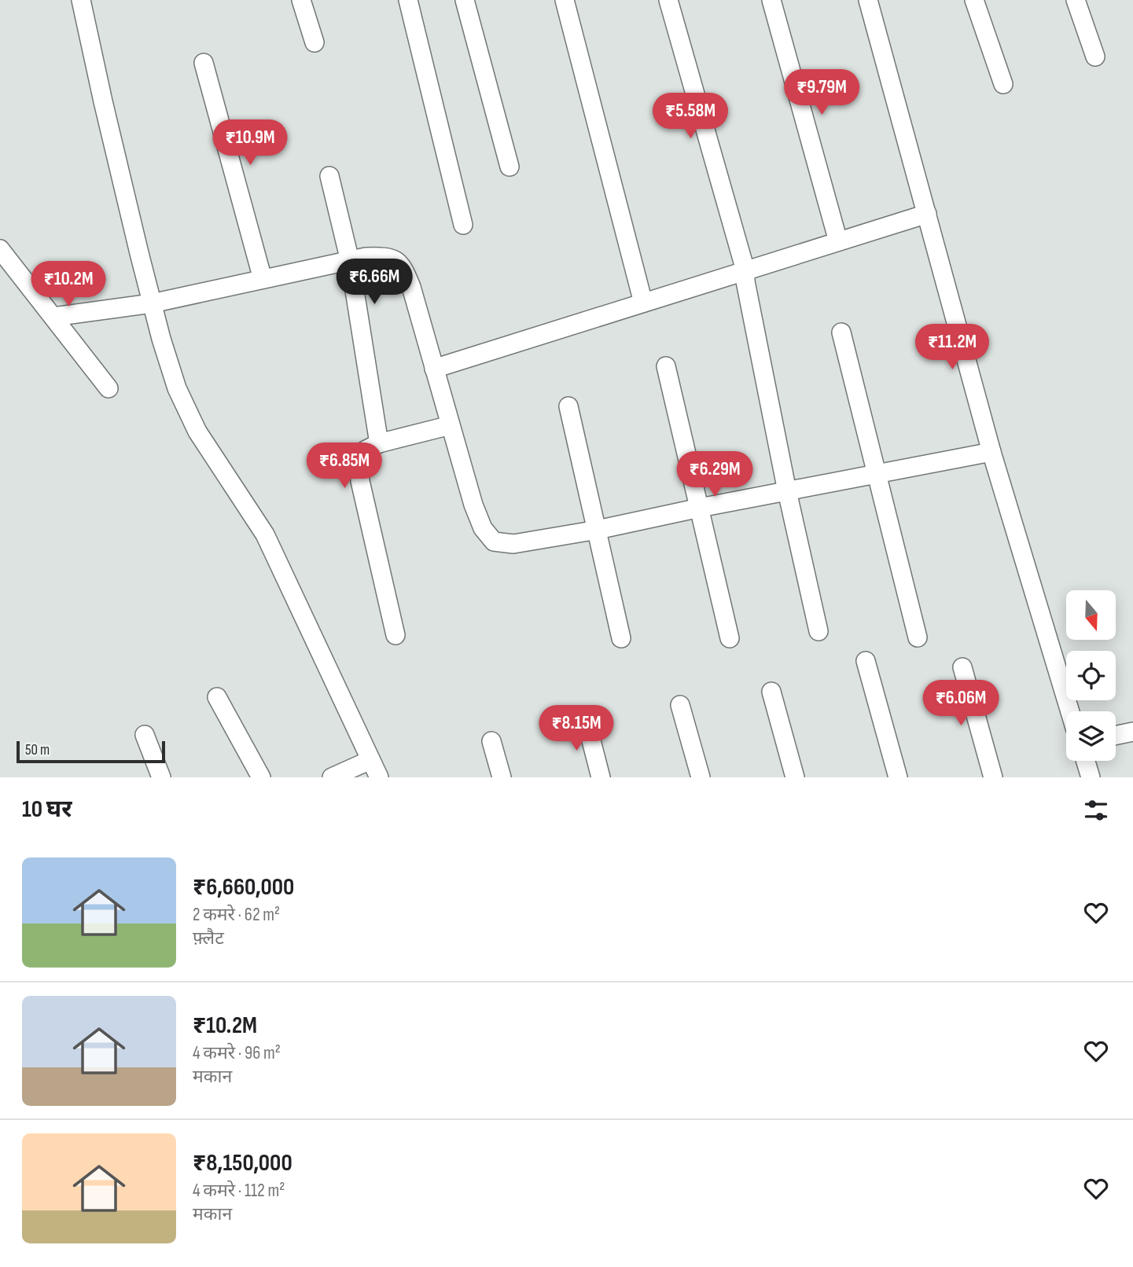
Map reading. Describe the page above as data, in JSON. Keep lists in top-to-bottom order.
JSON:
{
  "scale_bar": "50 m",
  "north": "bottom",
  "page": {
    "price": [
      "₹9.79M",
      "₹5.58M",
      "₹10.9M",
      "₹6.66M",
      "₹10.2M",
      "₹11.2M",
      "₹6.85M",
      "₹6.29M",
      "₹6.06M",
      "₹8.15M"
    ],
    "scale": "50 m",
    "heading": "10 घर",
    "list": [
      {
        "name": "₹6,660,000",
        "note": "2 कमरे · 62 m² · फ़्लैट"
      },
      {
        "name": "₹10.2M",
        "note": "4 कमरे · 96 m² · मकान"
      },
      {
        "name": "₹8,150,000",
        "note": "4 कमरे · 112 m² · मकान"
      }
    ]
  }
}
